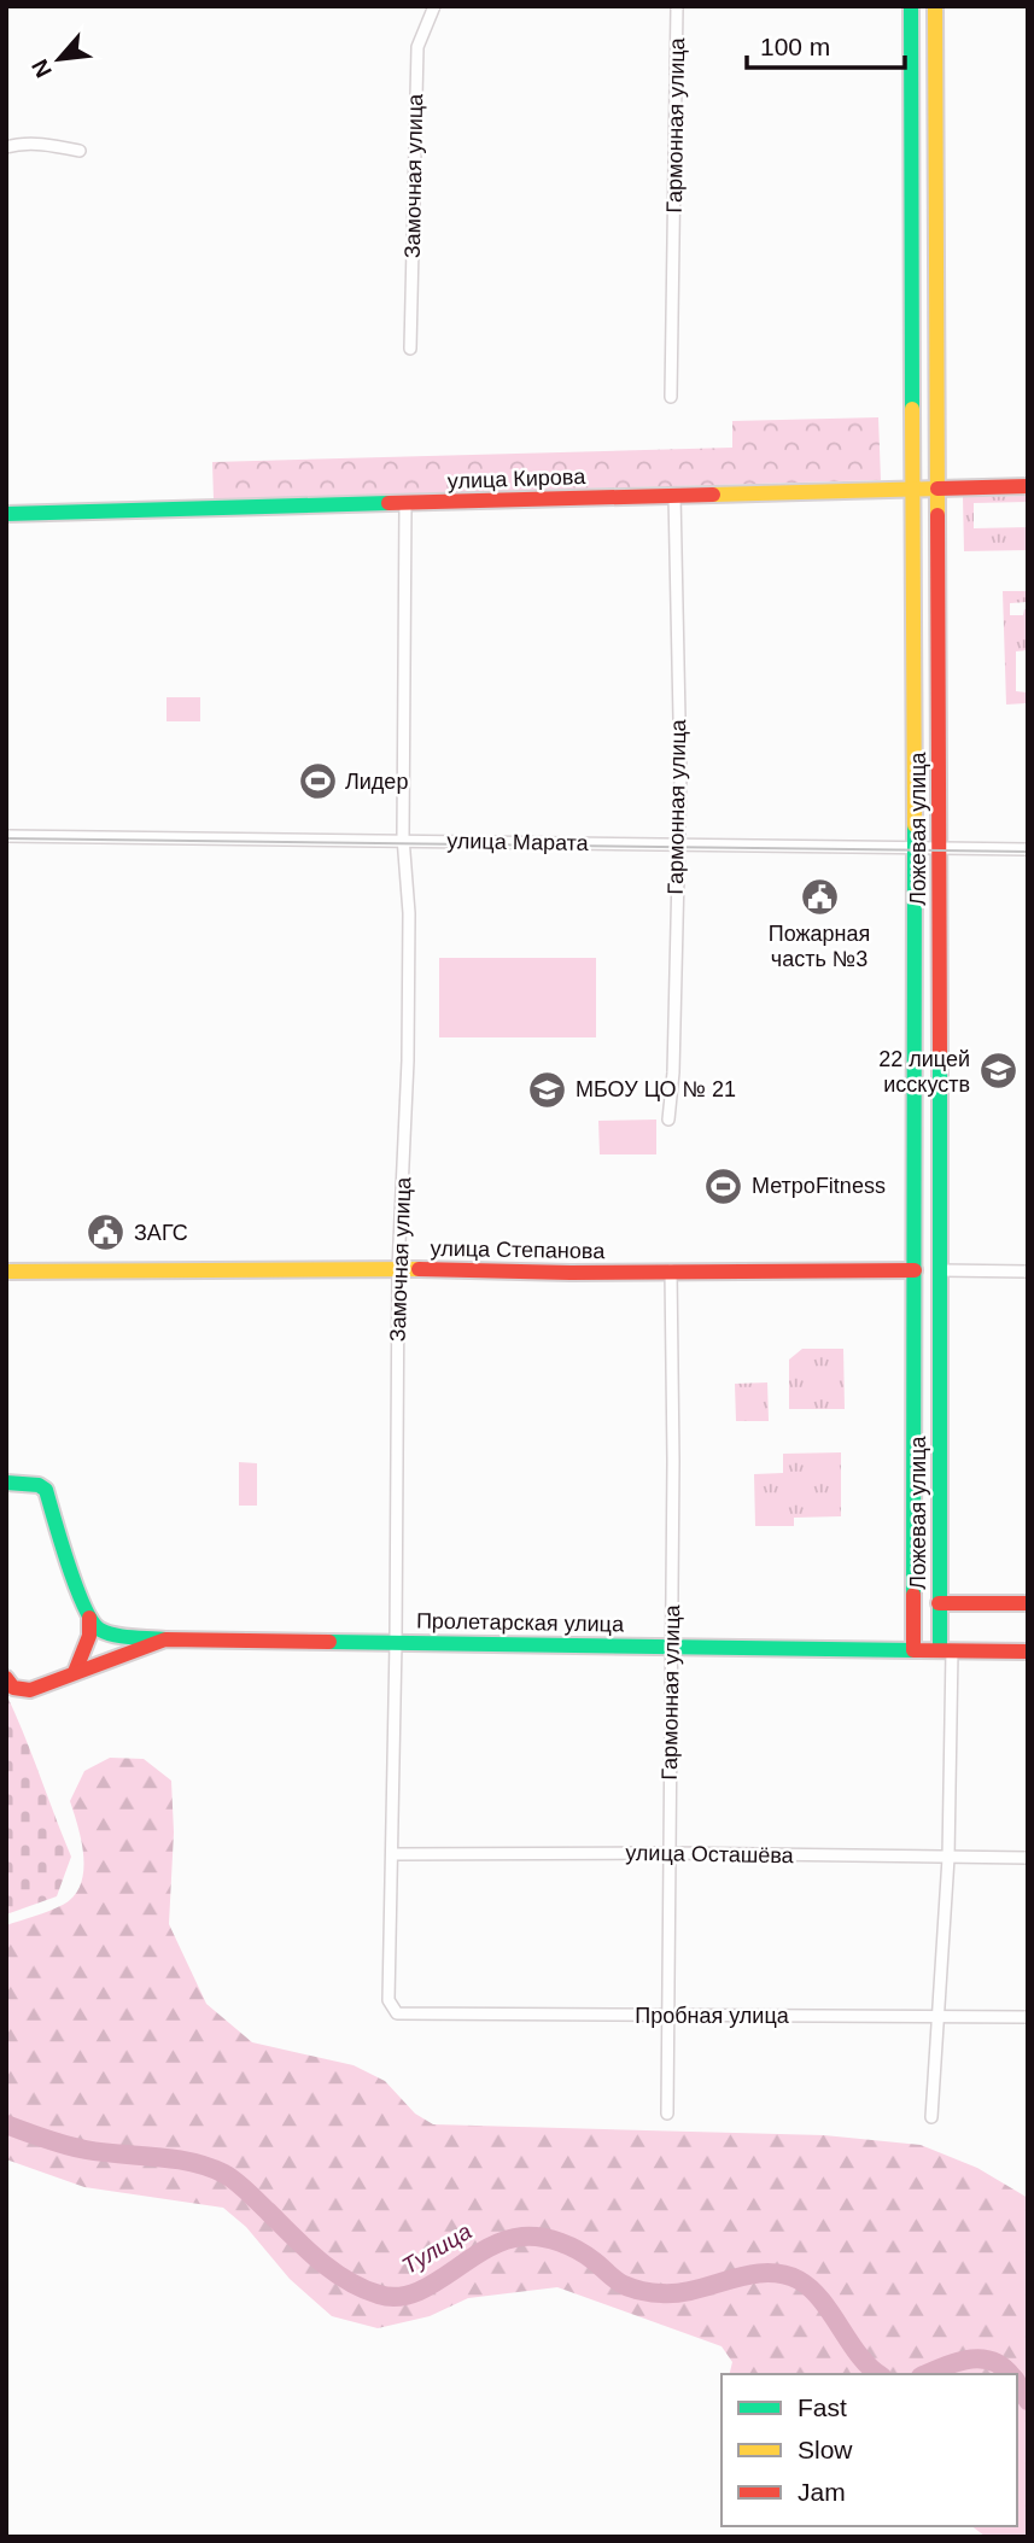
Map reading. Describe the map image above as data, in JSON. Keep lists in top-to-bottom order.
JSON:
{
  "streets": {
    "main road": [
      "улица Кирова",
      "Ложевая улица",
      "улица Степанова",
      "Пролетарская улица"
    ],
    "street": [
      "Гармонная улица",
      "Замочная улица",
      "улица Марата",
      "улица Осташёва",
      "Пробная улица"
    ]
  },
  "crossings": [
    ["Гармонная улица", "улица Кирова"],
    ["Гармонная улица", "улица Марата"],
    ["Гармонная улица", "улица Степанова"],
    ["Гармонная улица", "Пролетарская улица"],
    ["Гармонная улица", "улица Осташёва"],
    ["Гармонная улица", "Пробная улица"],
    ["Замочная улица", "улица Кирова"],
    ["Замочная улица", "улица Марата"],
    ["Замочная улица", "улица Степанова"],
    ["Замочная улица", "Пролетарская улица"],
    ["Замочная улица", "улица Осташёва"],
    ["Замочная улица", "Пробная улица"],
    ["улица Кирова", "Ложевая улица"],
    ["Ложевая улица", "улица Марата"],
    ["Ложевая улица", "улица Степанова"],
    ["Ложевая улица", "Пролетарская улица"],
    ["Ложевая улица", "улица Осташёва"],
    ["Ложевая улица", "Пробная улица"]
  ],
  "water": ["Тулица"],
  "places": {
    "sports": ["Лидер", "МетроFitness"],
    "public building": ["Пожарная часть №3", "ЗАГС"],
    "school or university": ["22 лицей исскуств", "МБОУ ЦО № 21"]
  },
  "legend": ["Fast", "Slow", "Jam"],
  "scale_bar": "100 m",
  "north": "bottom left"
}
